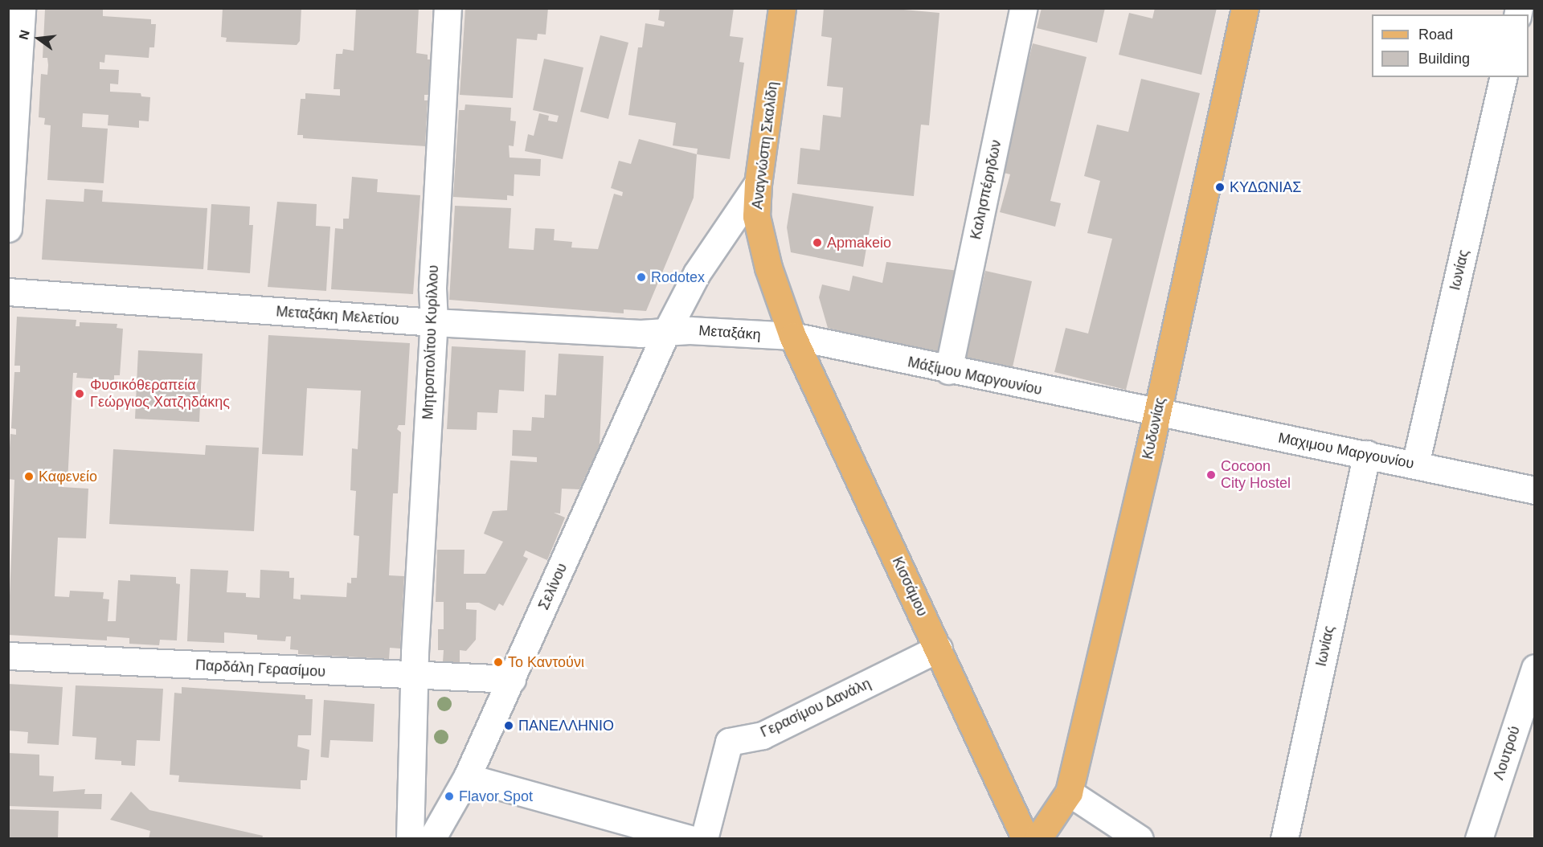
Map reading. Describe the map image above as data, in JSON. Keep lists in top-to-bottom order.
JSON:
{
  "streets": {
    "main road": ["Αναγνώστη Σκαλίδη", "Κυδωνίας", "Κισσάμου"],
    "street": [
      "Καλησπέρηδων",
      "Ιωνίας",
      "Μεταξάκη Μελετίου",
      "Μεταξάκη",
      "Μητροπολίτου Κυρίλλου",
      "Μάξίμου Mαργουνίου",
      "Μαχιμου Mαργουνίου",
      "Σελίνου",
      "Παρδάλη Γερασίμου",
      "Γερασίμου Δανάλη",
      "Λουτρού"
    ]
  },
  "crossings": [
    ["Αναγνώστη Σκαλίδη", "Μεταξάκη"],
    ["Αναγνώστη Σκαλίδη", "Μάξίμου Mαργουνίου"],
    ["Αναγνώστη Σκαλίδη", "Σελίνου"],
    ["Αναγνώστη Σκαλίδη", "Κισσάμου"],
    ["Καλησπέρηδων", "Μάξίμου Mαργουνίου"],
    ["Ιωνίας", "Μαχιμου Mαργουνίου"],
    ["Μεταξάκη Μελετίου", "Μεταξάκη"],
    ["Μεταξάκη Μελετίου", "Μητροπολίτου Κυρίλλου"],
    ["Μεταξάκη Μελετίου", "Σελίνου"],
    ["Μεταξάκη", "Μάξίμου Mαργουνίου"],
    ["Μεταξάκη", "Σελίνου"],
    ["Μεταξάκη", "Κισσάμου"],
    ["Μητροπολίτου Κυρίλλου", "Παρδάλη Γερασίμου"],
    ["Μάξίμου Mαργουνίου", "Κυδωνίας"],
    ["Μάξίμου Mαργουνίου", "Μαχιμου Mαργουνίου"],
    ["Μάξίμου Mαργουνίου", "Κισσάμου"],
    ["Κυδωνίας", "Μαχιμου Mαργουνίου"],
    ["Σελίνου", "Παρδάλη Γερασίμου"],
    ["Κισσάμου", "Γερασίμου Δανάλη"]
  ],
  "places": [
    "ΚΥΔΩΝΙΑΣ",
    "Apmakeio",
    "Rodotex",
    "Φυσικόθεραπεία Γεώργιος Χατζηδάκης",
    "Cocoon City Hostel",
    "Καφενείο",
    "Το Καντούνι",
    "ΠΑΝΕΛΛΗΝΙΟ",
    "Flavor Spot"
  ],
  "legend": ["Road", "Building"],
  "north": "left"
}
